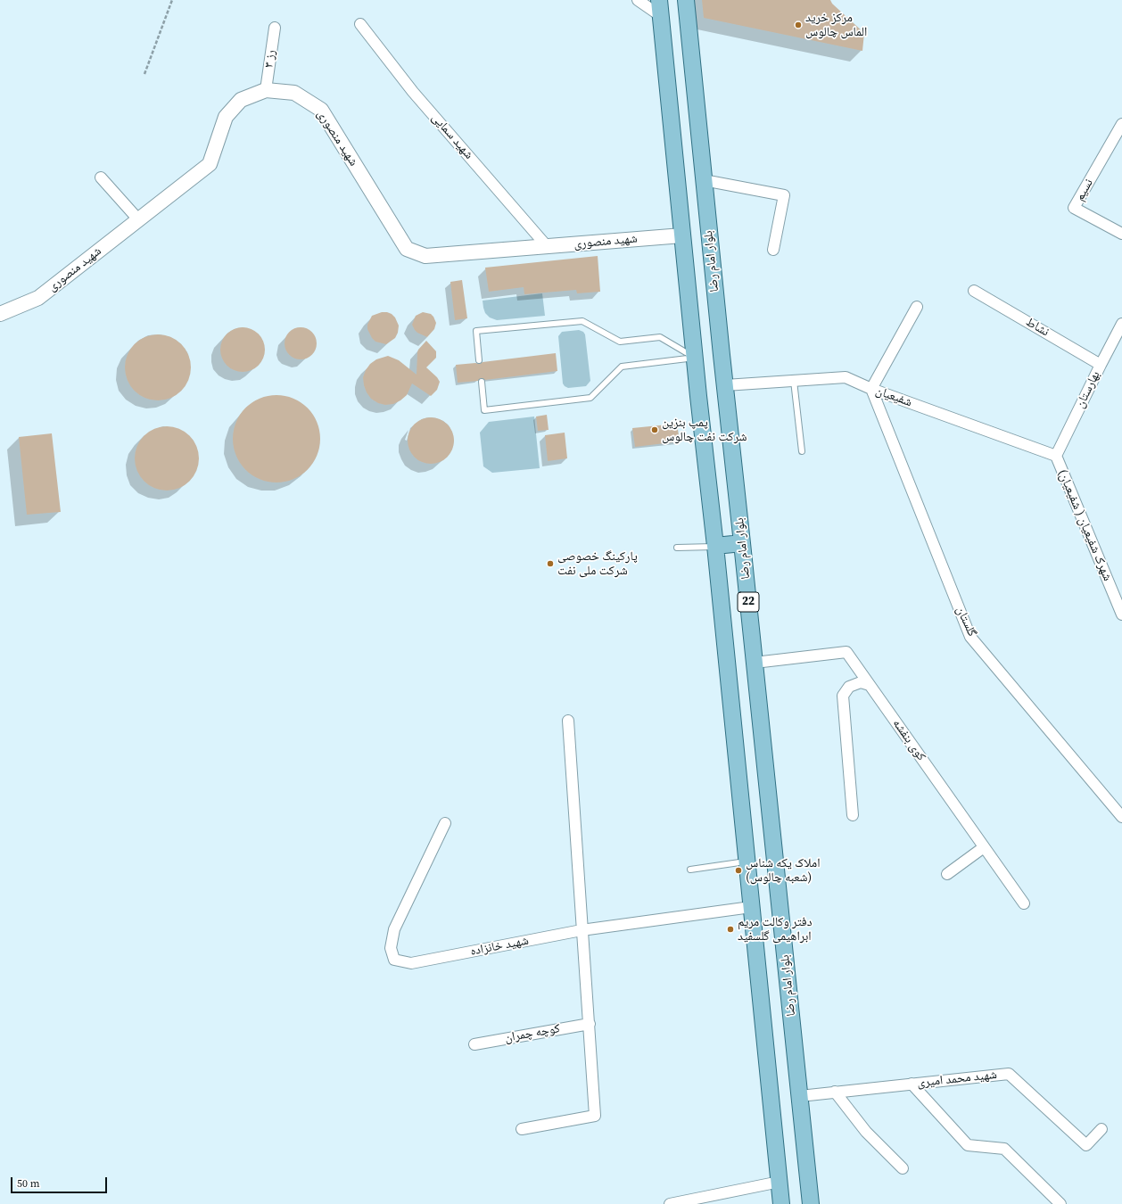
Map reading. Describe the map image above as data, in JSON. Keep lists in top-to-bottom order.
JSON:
{
  "streets": {
    "main road": ["بلوار امام رضا", "22"],
    "street": [
      "رز ۳",
      "شهید سمایی",
      "شهید منصوری",
      "نسیم",
      "نشاط",
      "بهارستان",
      "شفیعیان",
      "شهرک شفیعیان ( شفیعیان)",
      "گلستان",
      "کوی بنفشه",
      "شهید خانزاده",
      "کوچه چمران",
      "شهید محمد امیری"
    ]
  },
  "crossings": [
    ["رز ۳", "شهید منصوری"],
    ["شهید سمایی", "شهید منصوری"],
    ["بلوار امام رضا", "شفیعیان"],
    ["بلوار امام رضا", "کوی بنفشه"],
    ["بلوار امام رضا", "شهید محمد امیری"],
    ["نشاط", "بهارستان"],
    ["بهارستان", "شفیعیان"],
    ["بهارستان", "شهرک شفیعیان ( شفیعیان)"],
    ["شفیعیان", "شهرک شفیعیان ( شفیعیان)"],
    ["شفیعیان", "گلستان"]
  ],
  "places": [
    "مرکز خرید الماس چالوس",
    "پمپ بنزین شرکت نفت چالوس",
    "پارکینگ خصوصی شرکت ملی نفت",
    "املاک یکه شناس (شعبه چالوس)",
    "دفتر وکالت مریم ابراهیمی گلسفید"
  ],
  "scale_bar": "50 m"
}
